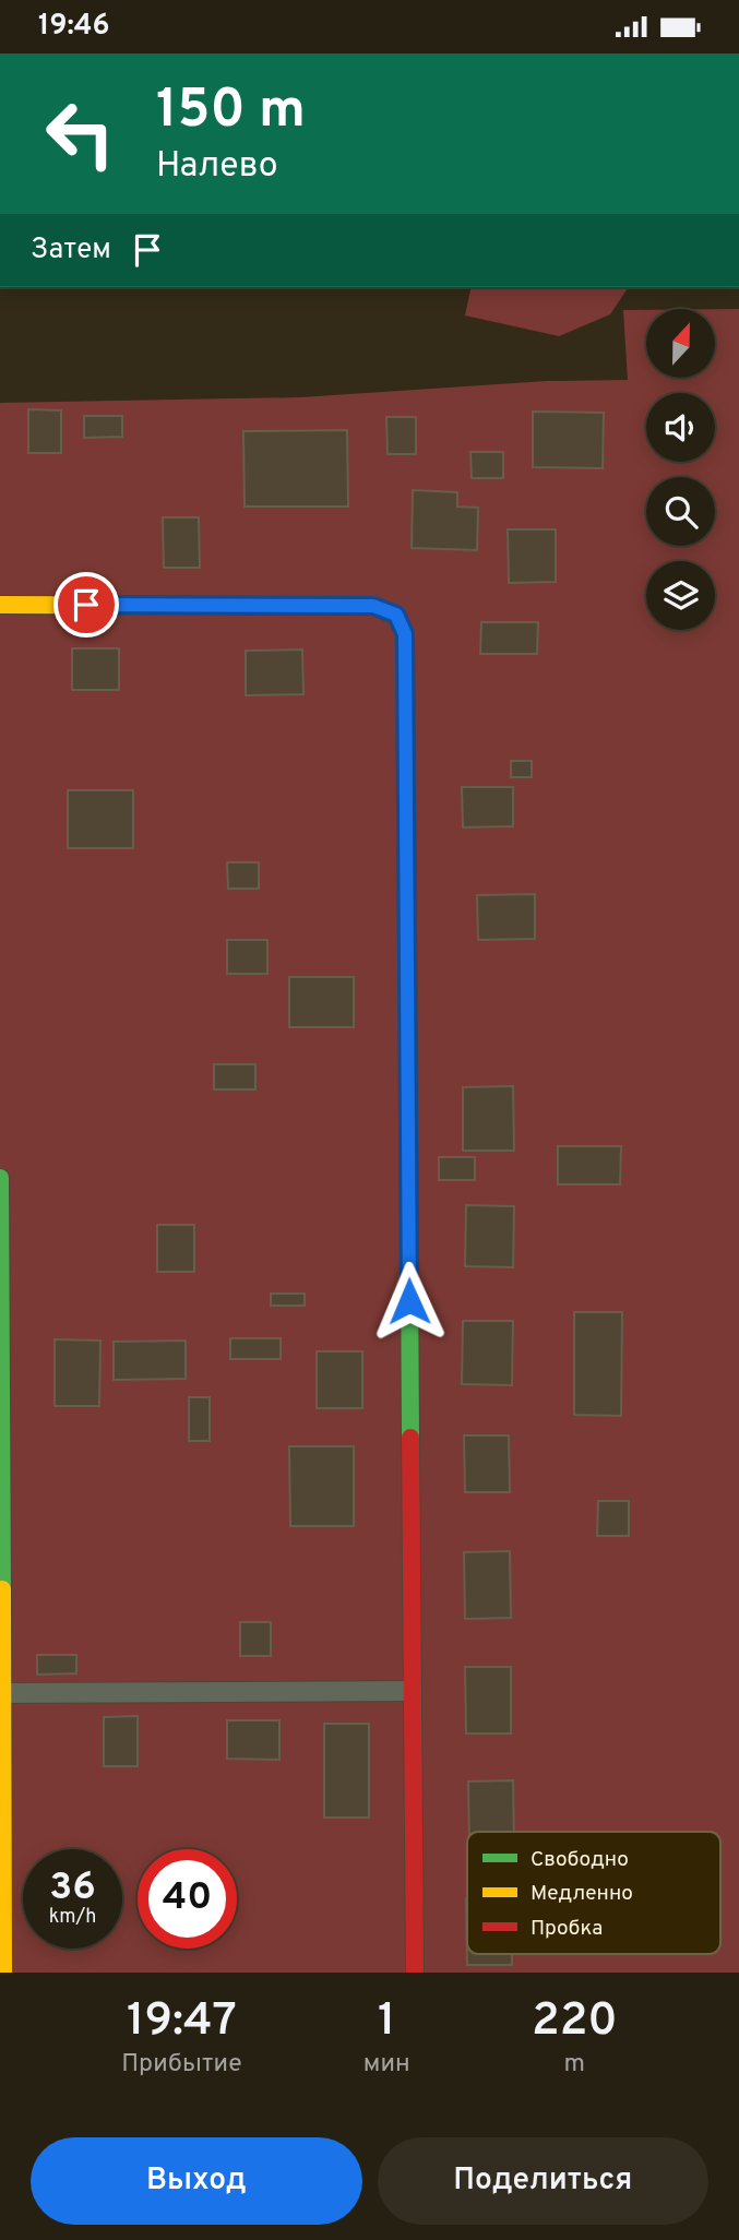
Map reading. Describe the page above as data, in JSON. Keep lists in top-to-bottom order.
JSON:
{
  "legend": ["Свободно", "Медленно", "Пробка"],
  "north": "top",
  "page": {
    "status": "19:46",
    "turn": ["150 m", "Налево"],
    "then": "Затем",
    "speed": "36 km/h",
    "limit": "40",
    "eta": [
      "19:47",
      "Прибытие",
      "1",
      "мин",
      "220",
      "m"
    ],
    "buttons": ["Выход", "Поделиться"]
  }
}
